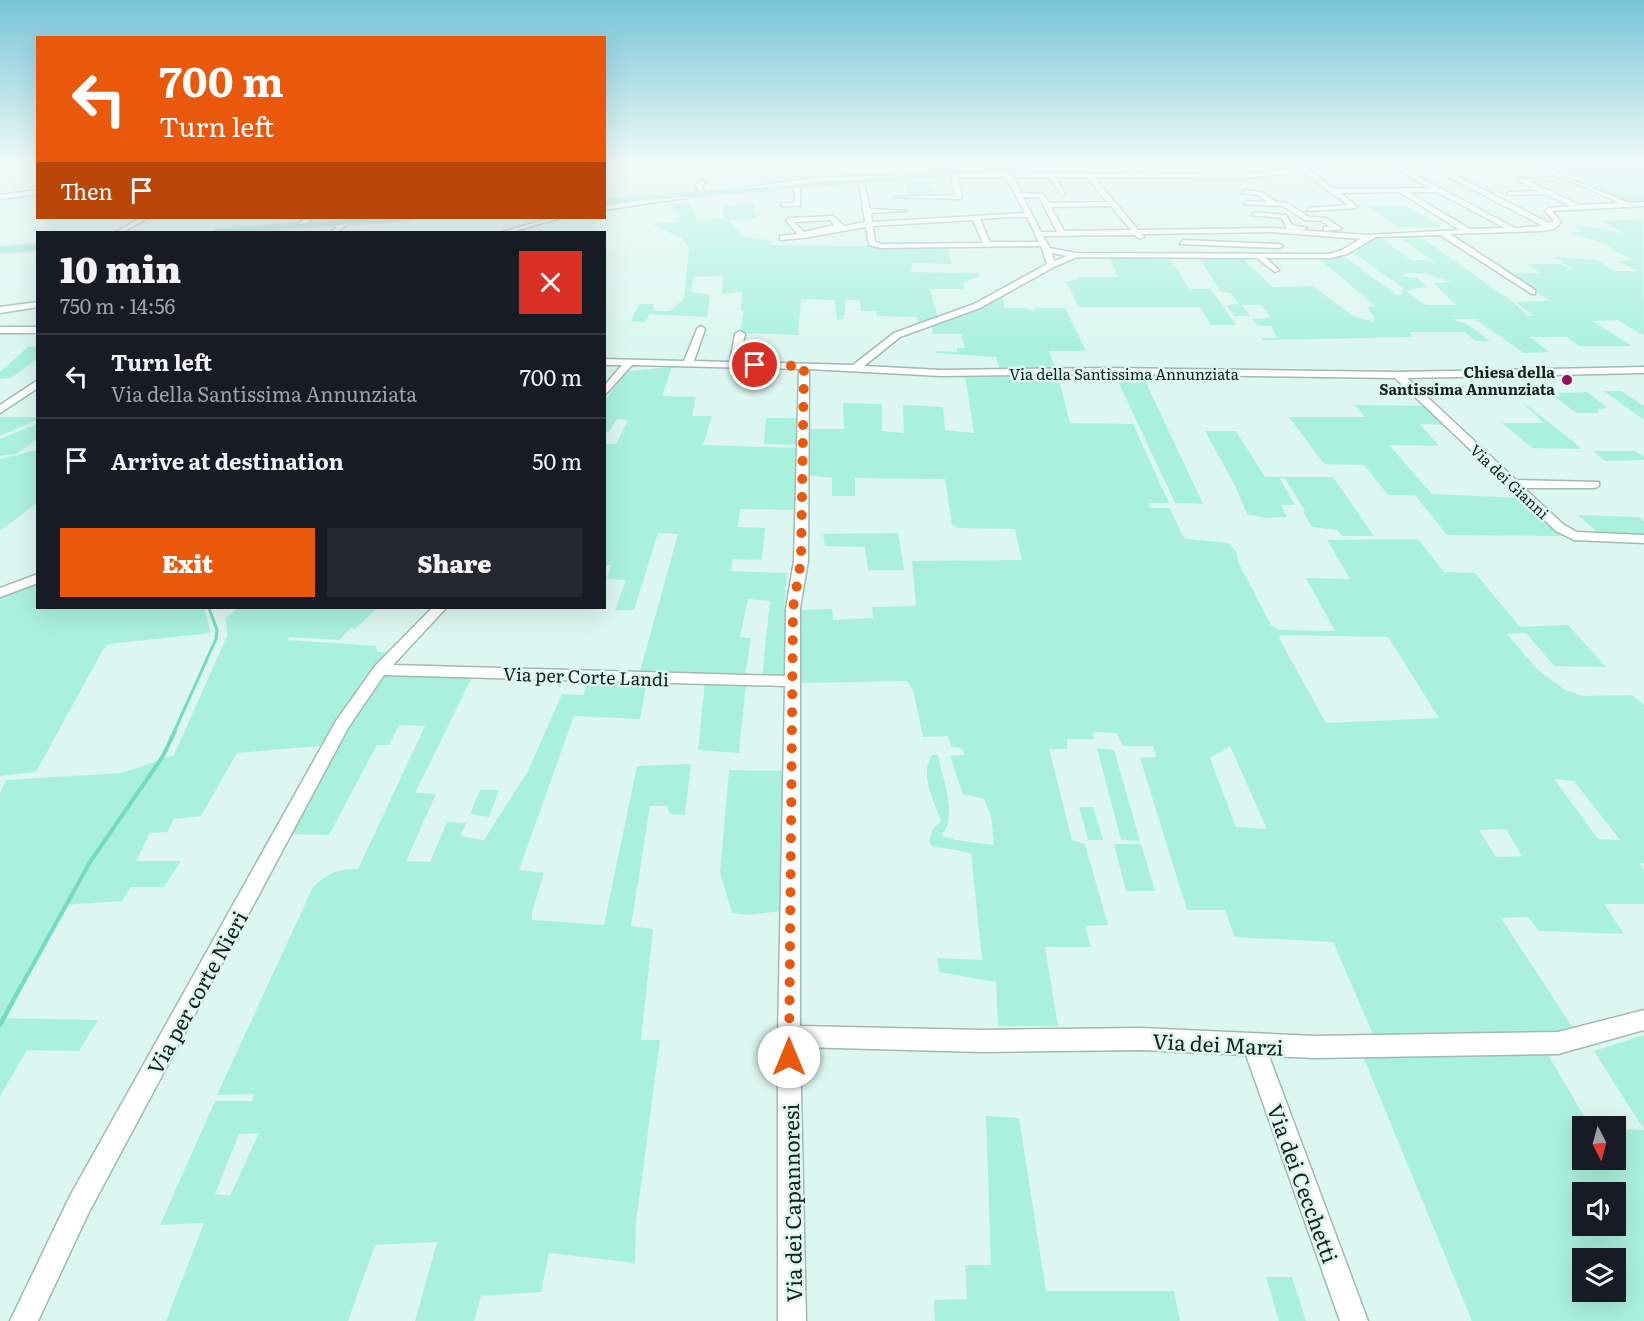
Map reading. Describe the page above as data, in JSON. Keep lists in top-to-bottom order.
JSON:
{
  "streets": {
    "street": [
      "Via della Santissima Annunziata",
      "Via dei Gianni",
      "Via per Corte Landi",
      "Via per corte Nieri",
      "Via dei Marzi",
      "Via dei Cecchetti",
      "Via dei Capannoresi"
    ]
  },
  "crossings": [
    ["Via della Santissima Annunziata", "Via dei Gianni"],
    ["Via della Santissima Annunziata", "Via dei Capannoresi"],
    ["Via per Corte Landi", "Via per corte Nieri"],
    ["Via per Corte Landi", "Via dei Capannoresi"],
    ["Via dei Marzi", "Via dei Cecchetti"],
    ["Via dei Marzi", "Via dei Capannoresi"]
  ],
  "places": ["Chiesa della Santissima Annunziata"],
  "north": "bottom",
  "page": {
    "turn": ["700 m", "Turn left"],
    "then": "Then",
    "heading": ["10 min", "750 m · 14:56"],
    "list": [
      {
        "name": "Turn left",
        "note": "Via della Santissima Annunziata",
        "value": "700 m"
      },
      {
        "name": "Arrive at destination",
        "value": "50 m"
      }
    ],
    "buttons": ["Exit", "Share"]
  }
}
